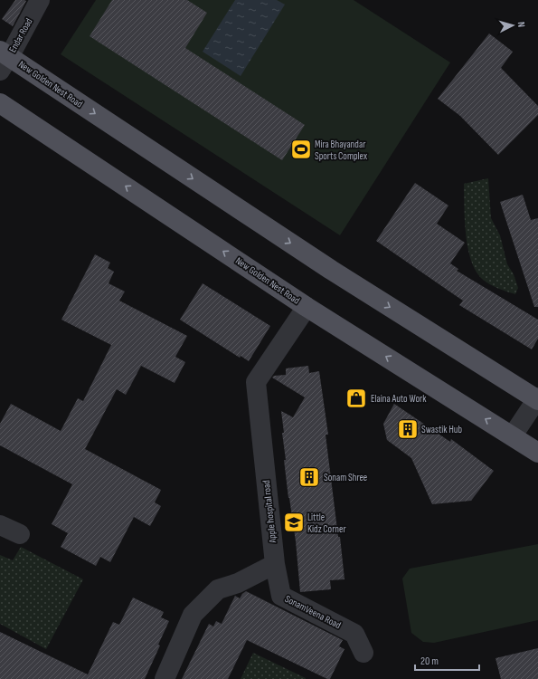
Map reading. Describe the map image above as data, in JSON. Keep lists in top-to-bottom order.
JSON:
{
  "streets": {
    "main road": ["New Golden Nest Road"],
    "street": ["Endar Road", "Apple hospital road", "SonamVeena Road"]
  },
  "crossings": [
    ["Endar Road", "New Golden Nest Road"],
    ["New Golden Nest Road", "Apple hospital road"],
    ["Apple hospital road", "SonamVeena Road"]
  ],
  "places": {
    "sports": ["Mira Bhayandar Sports Complex"],
    "shop": ["Elaina Auto Work"],
    "building": ["Swastik Hub", "Sonam Shree"],
    "school or university": ["Little Kidz Corner"]
  },
  "scale_bar": "20 m",
  "north": "right"
}
